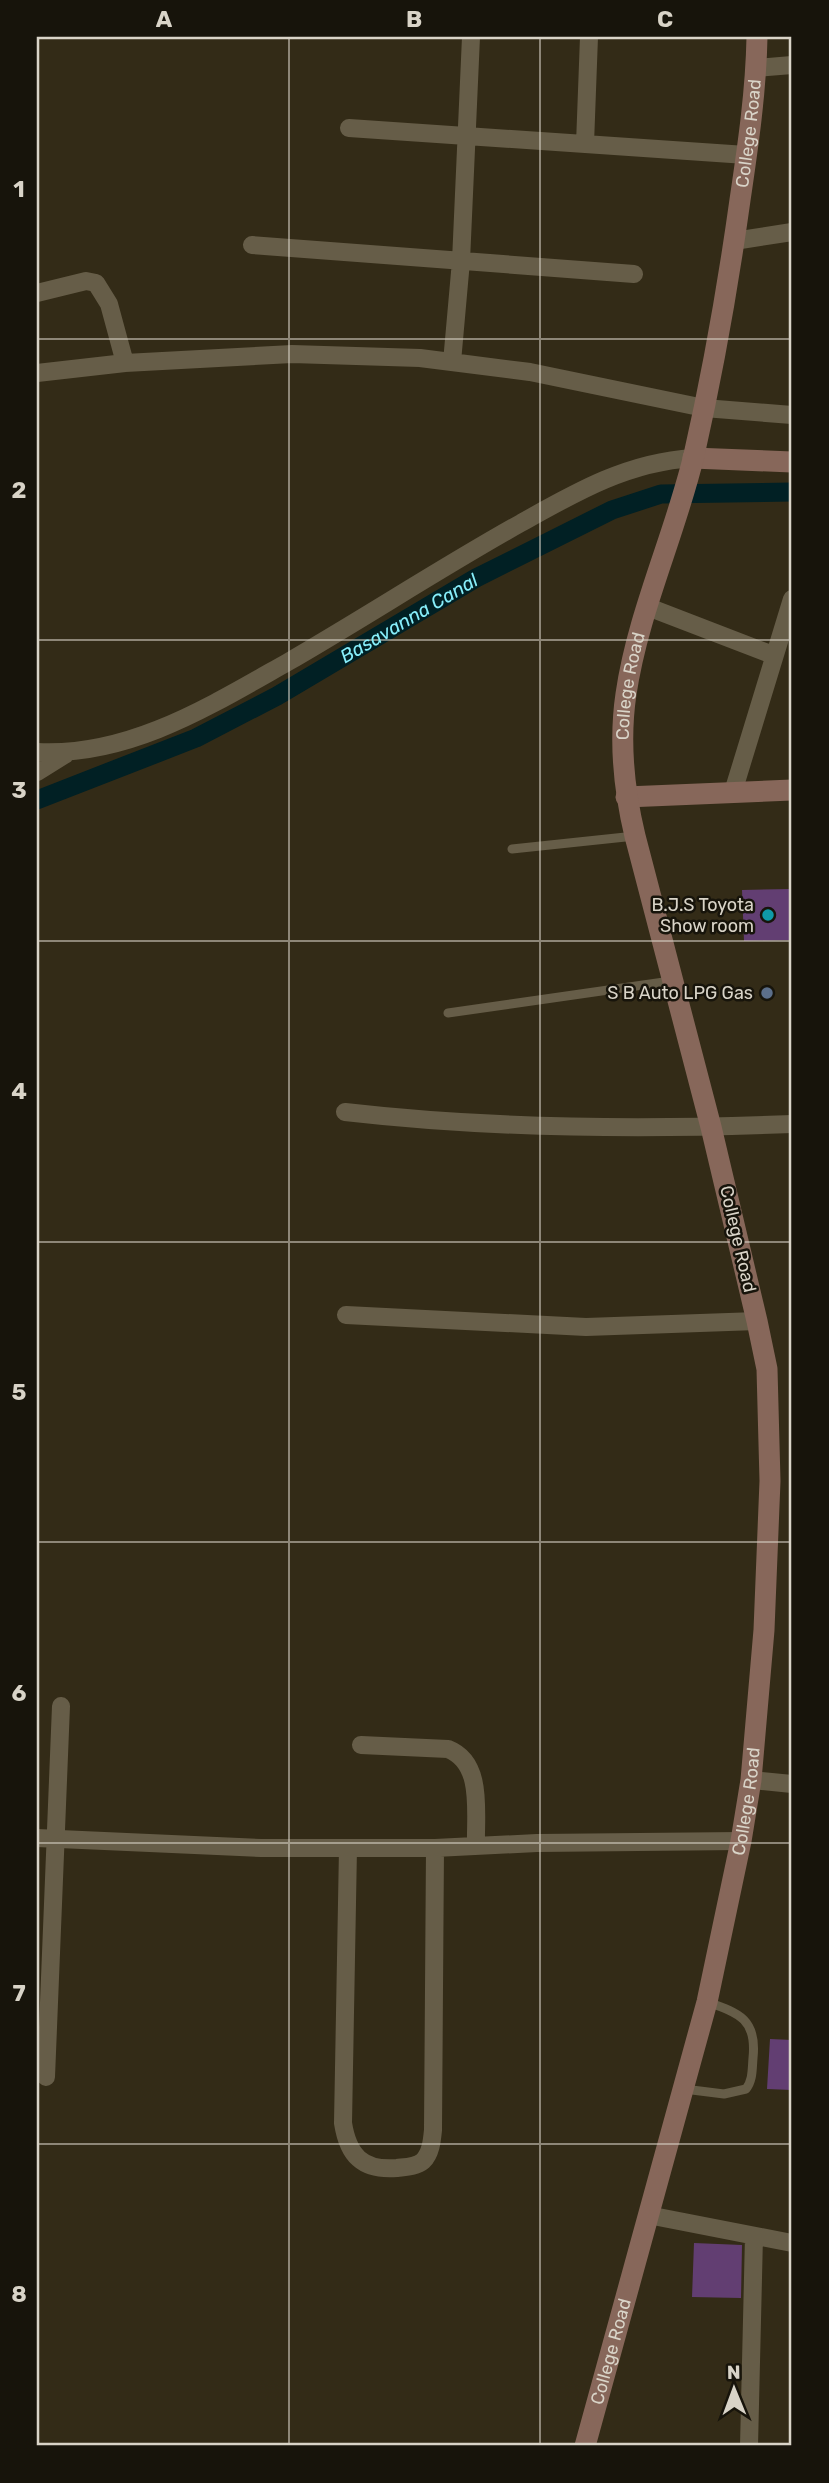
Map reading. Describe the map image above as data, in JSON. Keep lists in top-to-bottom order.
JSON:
{
  "streets": {
    "main road": ["College Road"]
  },
  "water": ["Basavanna Canal"],
  "places": ["B.J.S Toyota Show room", "S B Auto LPG Gas"],
  "north": "top",
  "grid": {
    "columns": ["A", "B", "C"],
    "rows": [
      "1",
      "2",
      "3",
      "4",
      "5",
      "6",
      "7",
      "8"
    ]
  }
}
